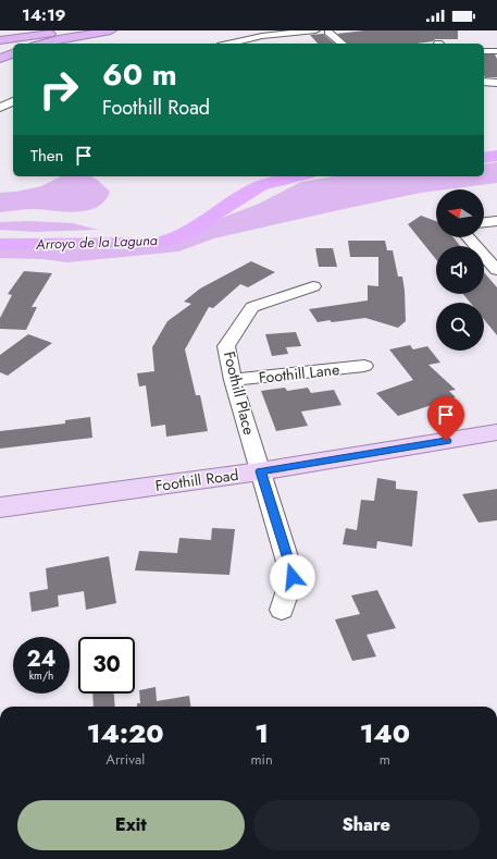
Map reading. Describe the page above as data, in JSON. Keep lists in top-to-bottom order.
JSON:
{
  "streets": {
    "main road": ["Foothill Road"],
    "street": ["Foothill Lane", "Foothill Place"]
  },
  "crossings": [
    ["Foothill Lane", "Foothill Place"],
    ["Foothill Place", "Foothill Road"]
  ],
  "water": ["Arroyo de la Laguna"],
  "north": "left",
  "page": {
    "status": "14:19",
    "turn": ["60 m", "Foothill Road"],
    "then": "Then",
    "speed": "24 km/h",
    "limit": "30",
    "eta": [
      "14:20",
      "Arrival",
      "1",
      "min",
      "140",
      "m"
    ],
    "buttons": ["Exit", "Share"]
  }
}
